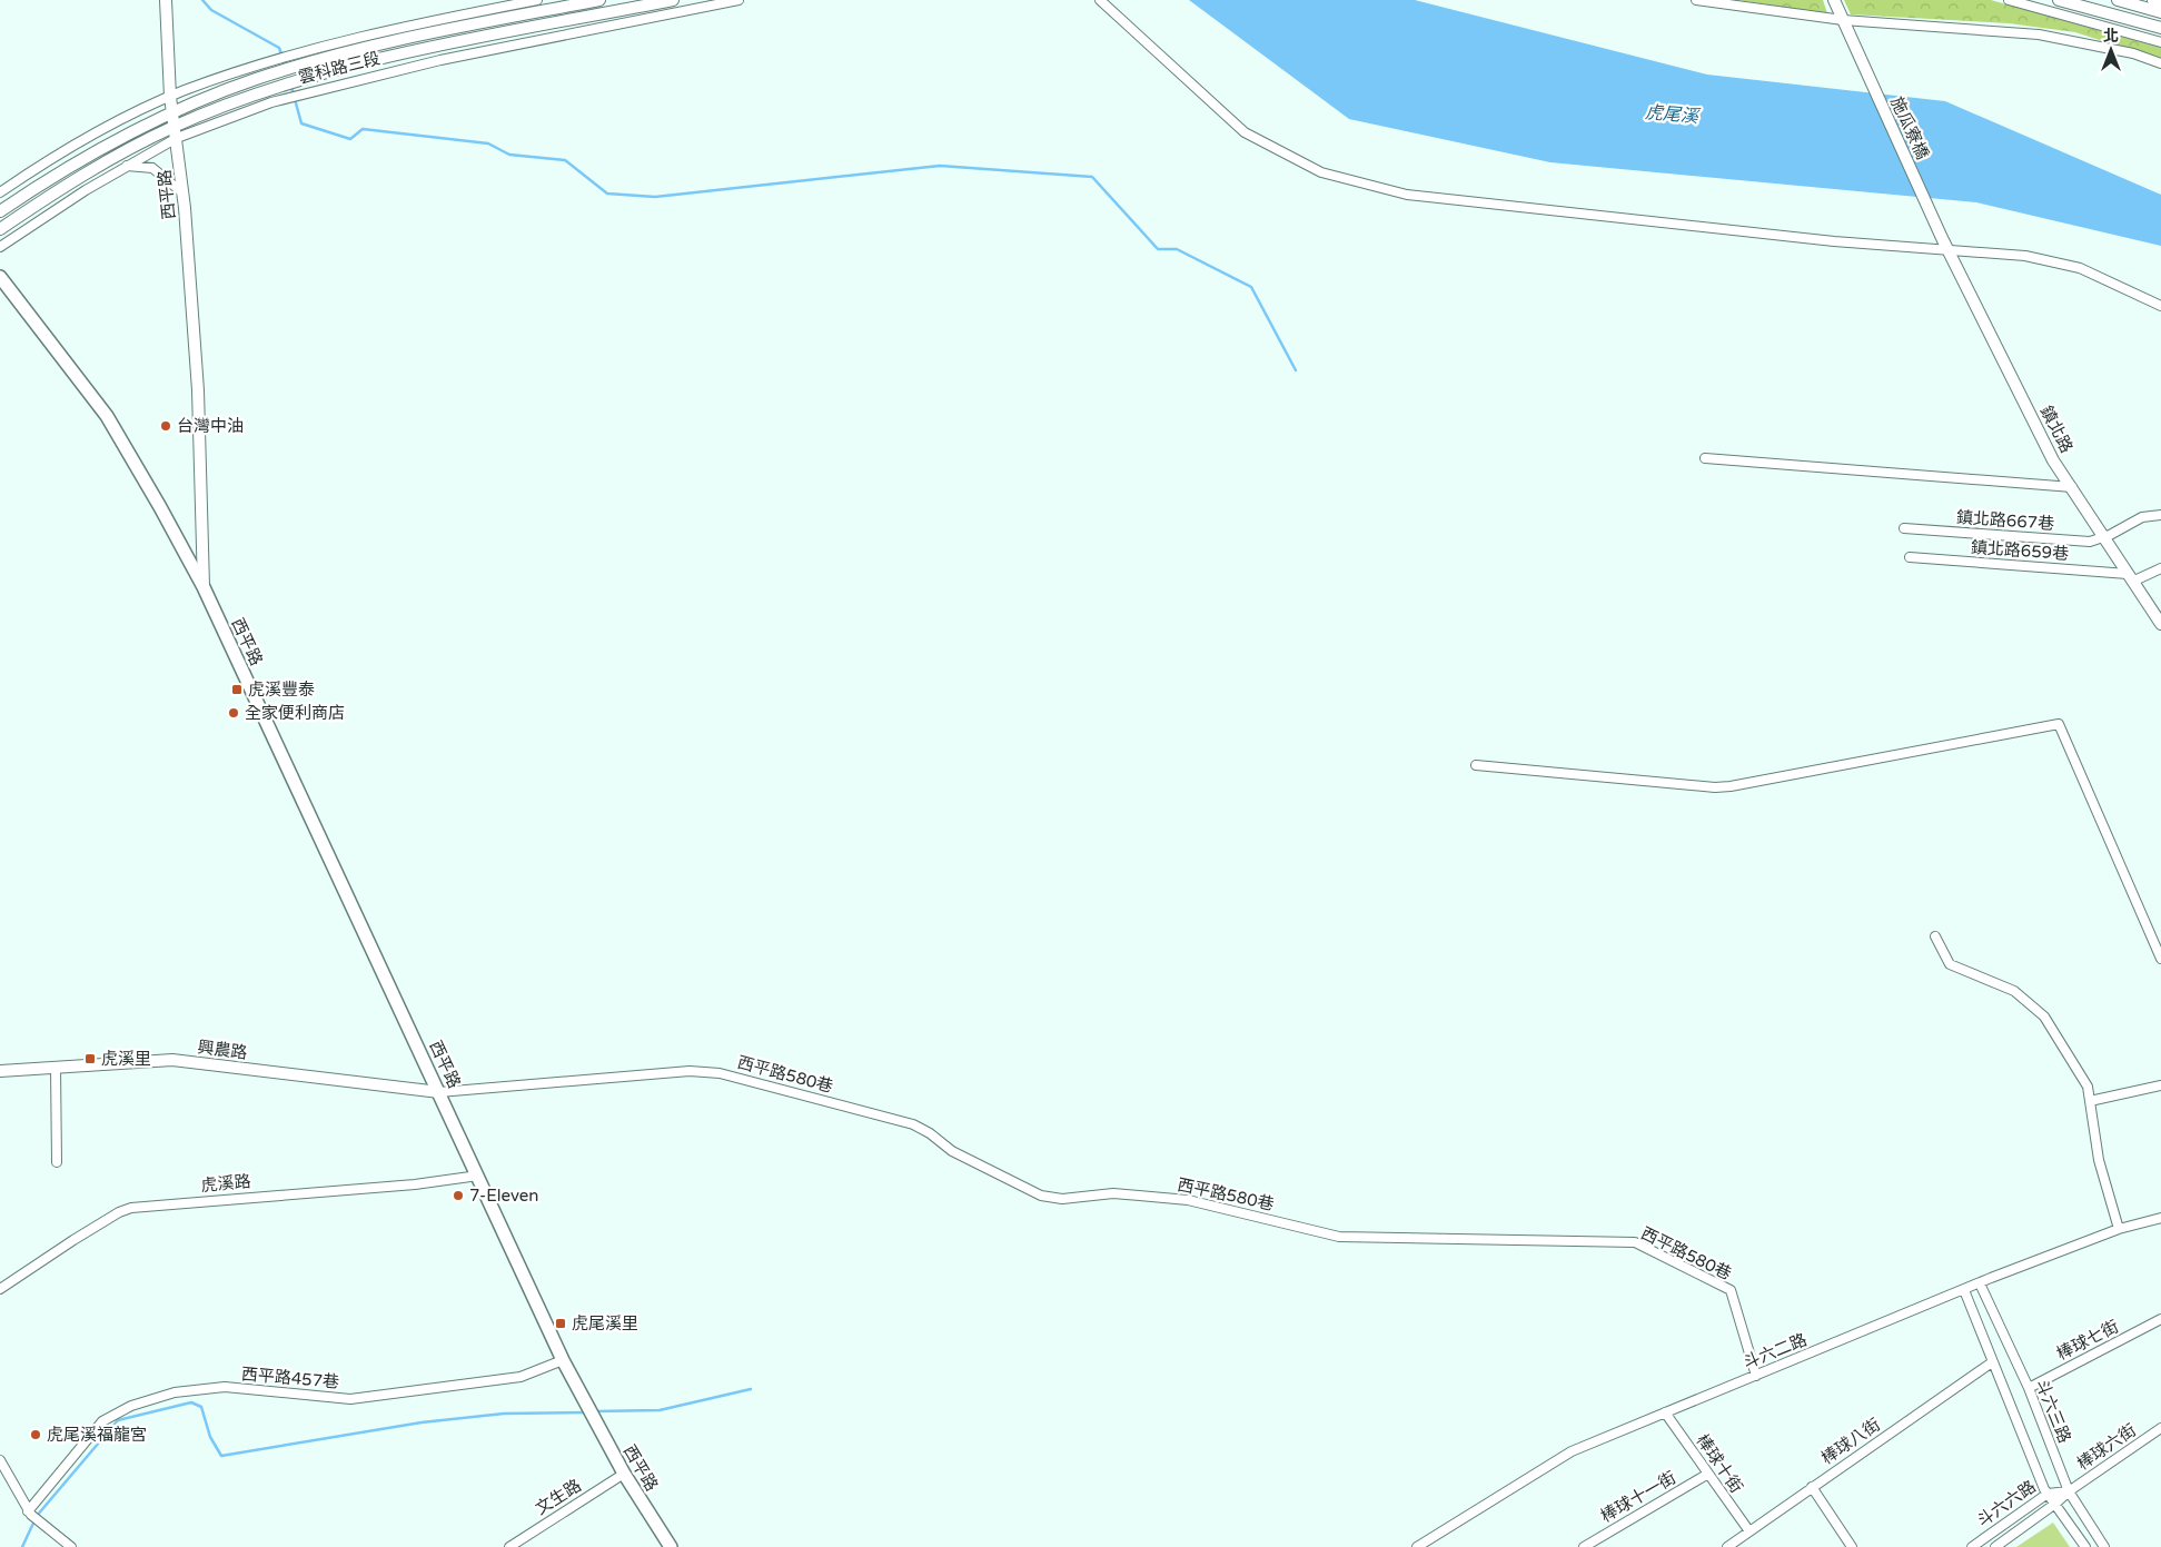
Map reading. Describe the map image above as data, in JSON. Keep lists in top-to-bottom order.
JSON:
{
  "streets": {
    "main road": [
      "雲科路三段",
      "施瓜寮橋",
      "西平路",
      "鎮北路",
      "興農路"
    ],
    "street": [
      "鎮北路667巷",
      "鎮北路659巷",
      "西平路580巷",
      "虎溪路",
      "棒球七街",
      "斗六二路",
      "西平路457巷",
      "斗六三路",
      "棒球八街",
      "棒球六街",
      "棒球十街",
      "文生路",
      "棒球十一街",
      "斗六六路"
    ]
  },
  "crossings": [
    ["雲科路三段", "西平路"],
    ["施瓜寮橋", "鎮北路"],
    ["西平路", "興農路"],
    ["西平路", "西平路580巷"],
    ["西平路", "虎溪路"],
    ["西平路", "西平路457巷"],
    ["西平路", "文生路"],
    ["鎮北路", "鎮北路667巷"],
    ["鎮北路", "鎮北路659巷"],
    ["興農路", "西平路580巷"],
    ["西平路580巷", "斗六二路"],
    ["棒球七街", "斗六三路"],
    ["斗六二路", "斗六三路"],
    ["斗六二路", "棒球十街"],
    ["斗六三路", "棒球六街"],
    ["斗六三路", "斗六六路"],
    ["棒球八街", "棒球十街"],
    ["棒球六街", "斗六六路"],
    ["棒球十街", "棒球十一街"]
  ],
  "water": ["虎尾溪"],
  "places": {
    "other": [
      "台灣中油",
      "全家便利商店",
      "7-Eleven",
      "虎尾溪福龍宮"
    ],
    "transit": ["虎溪豐泰", "虎溪里", "虎尾溪里"]
  },
  "north": "top"
}
